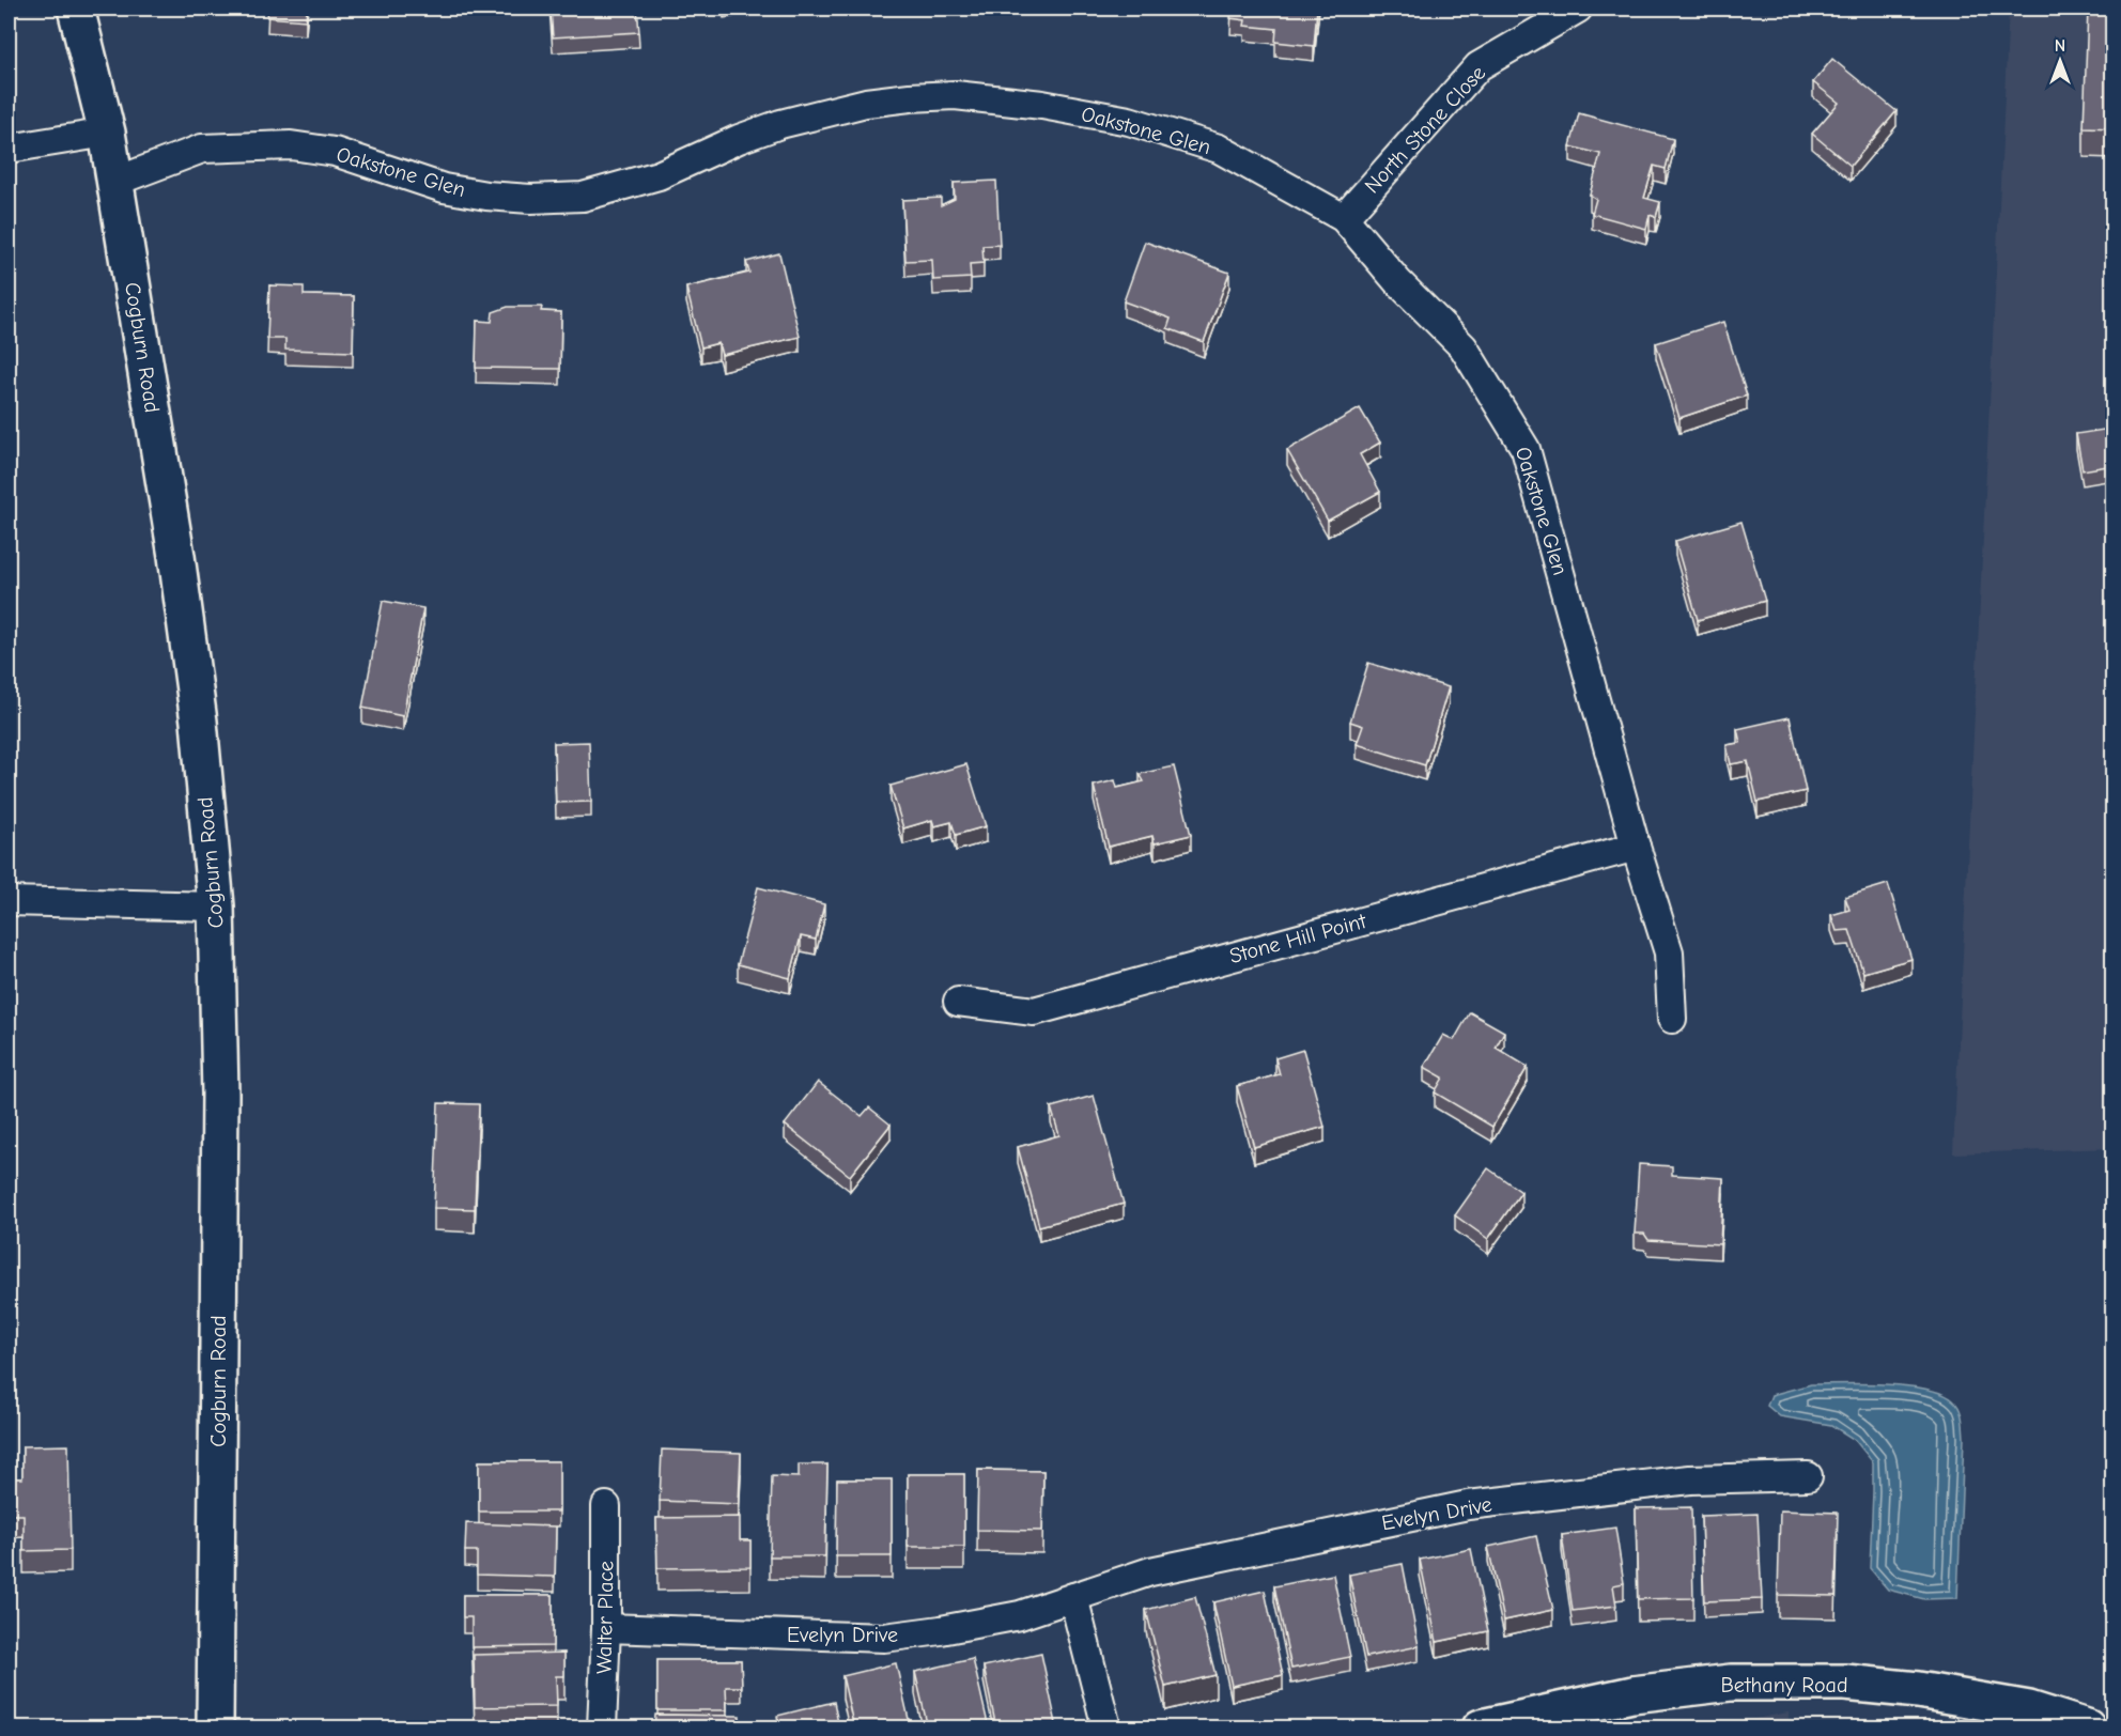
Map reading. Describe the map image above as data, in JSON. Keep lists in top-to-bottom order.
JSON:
{
  "streets": {
    "street": [
      "North Stone Close",
      "Oakstone Glen",
      "Cogburn Road",
      "Stone Hill Point",
      "Evelyn Drive",
      "Walter Place",
      "Bethany Road"
    ]
  },
  "crossings": [
    ["North Stone Close", "Oakstone Glen"],
    ["Oakstone Glen", "Cogburn Road"],
    ["Oakstone Glen", "Stone Hill Point"],
    ["Evelyn Drive", "Walter Place"]
  ],
  "north": "top"
}
